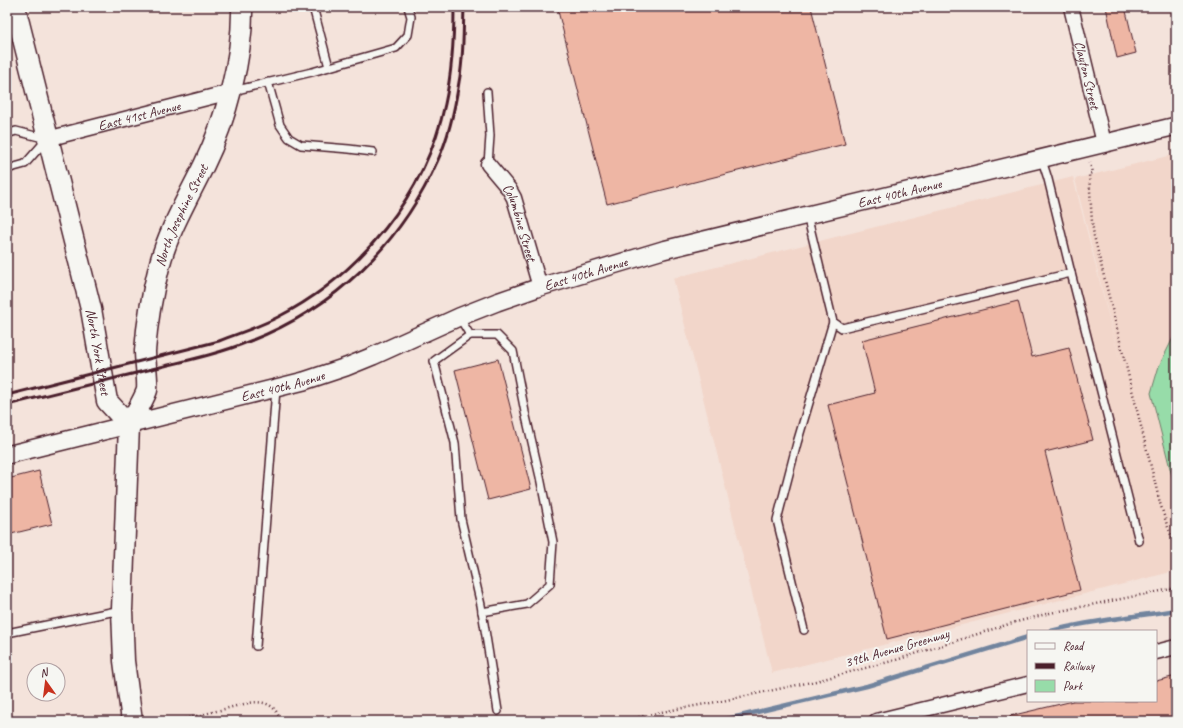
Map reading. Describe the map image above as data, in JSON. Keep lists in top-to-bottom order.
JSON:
{
  "streets": {
    "main road": ["North Josephine Street", "North York Street"],
    "street": [
      "Clayton Street",
      "East 41st Avenue",
      "East 40th Avenue",
      "Columbine Street"
    ],
    "path": ["39th Avenue Greenway"]
  },
  "crossings": [
    ["Clayton Street", "East 40th Avenue"],
    ["East 41st Avenue", "North Josephine Street"],
    ["East 41st Avenue", "North York Street"],
    ["East 40th Avenue", "North Josephine Street"],
    ["East 40th Avenue", "Columbine Street"],
    ["East 40th Avenue", "North York Street"],
    ["North Josephine Street", "North York Street"]
  ],
  "legend": ["Road", "Railway", "Park"],
  "north": "top"
}
